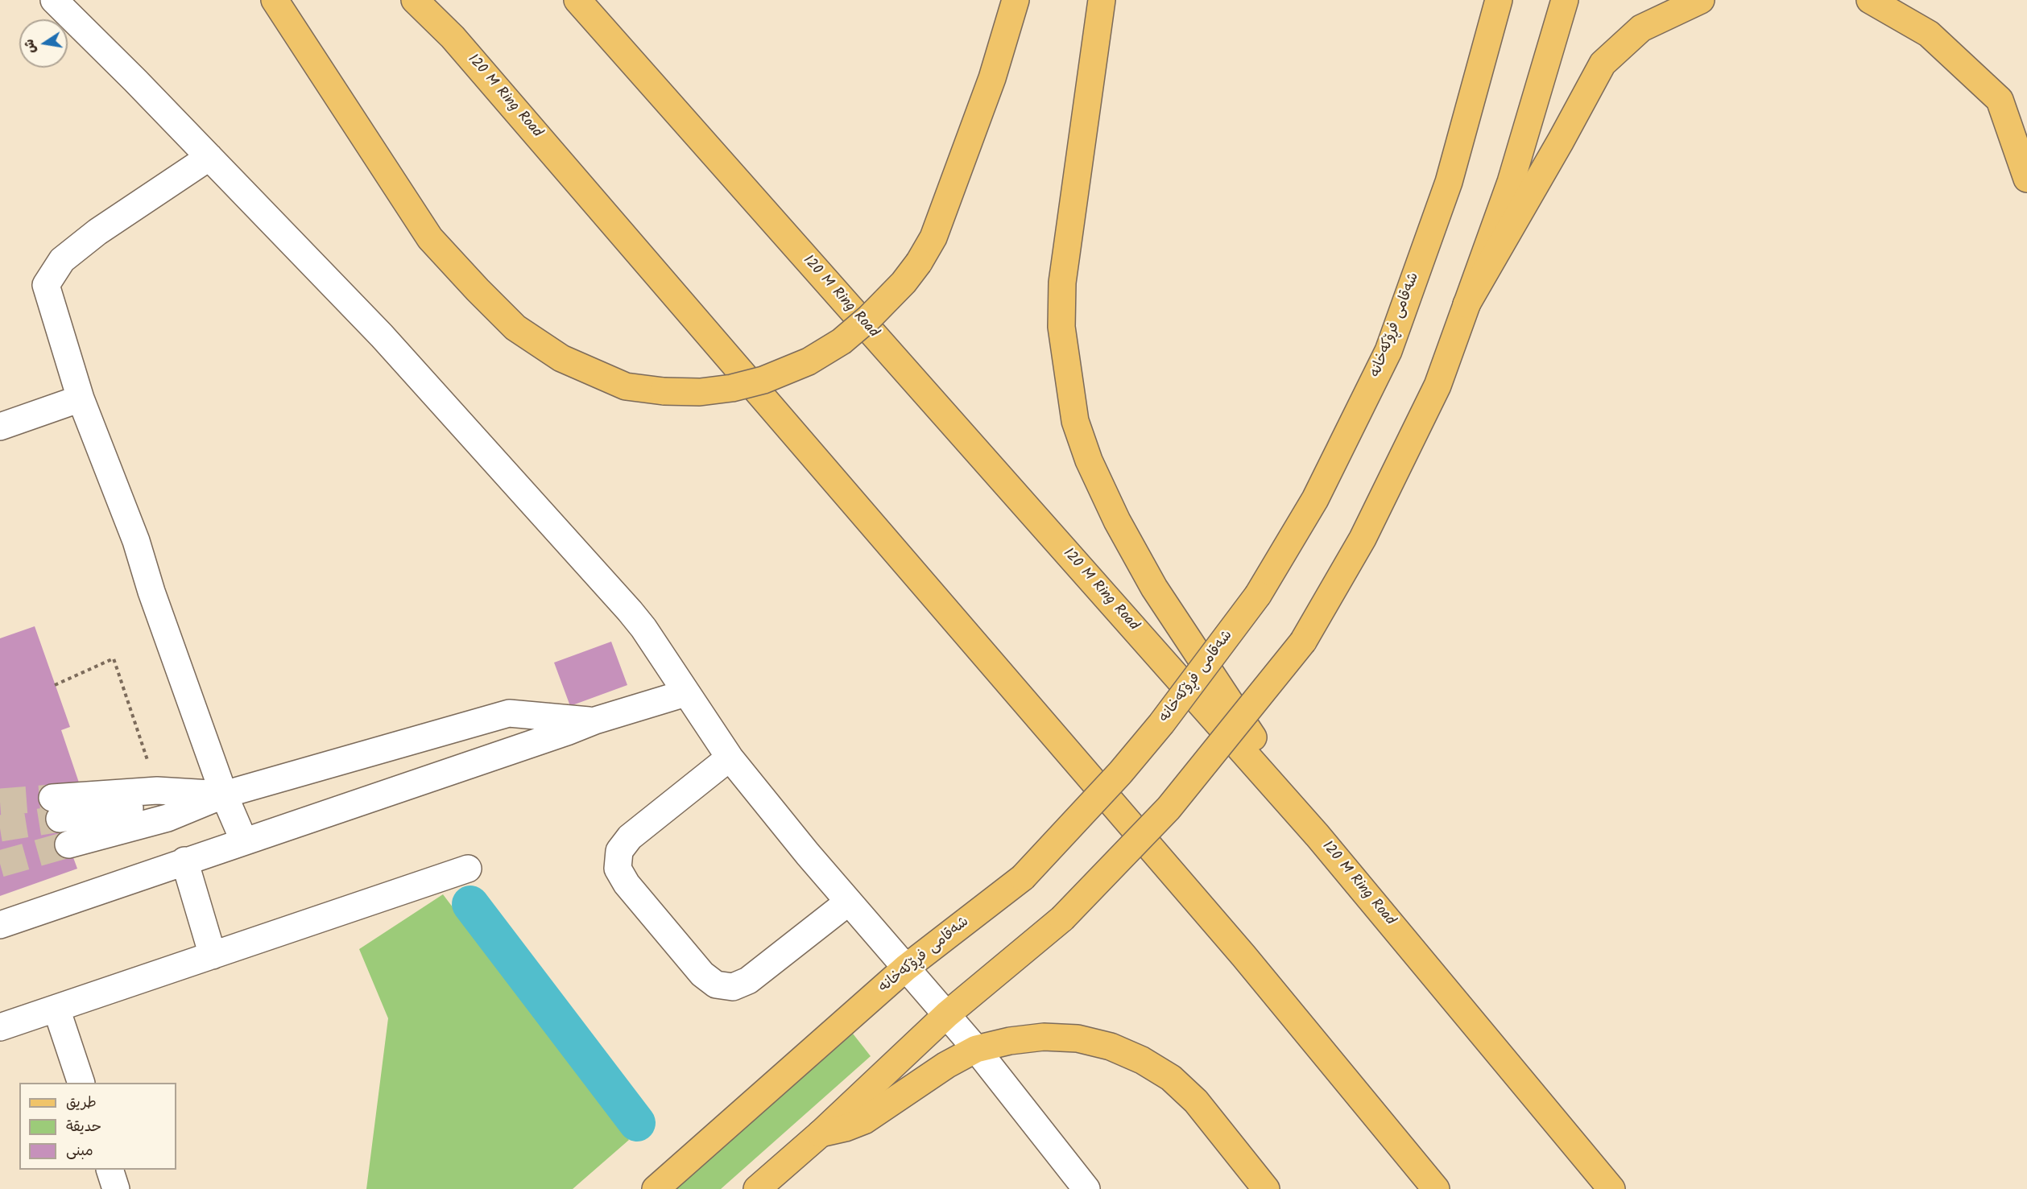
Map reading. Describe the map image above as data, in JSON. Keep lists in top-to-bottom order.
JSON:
{
  "streets": {
    "main road": ["120 M Ring Road", "شەقامی فڕۆکەخانە"]
  },
  "legend": ["طريق", "حديقة", "مبنى"],
  "north": "left"
}
